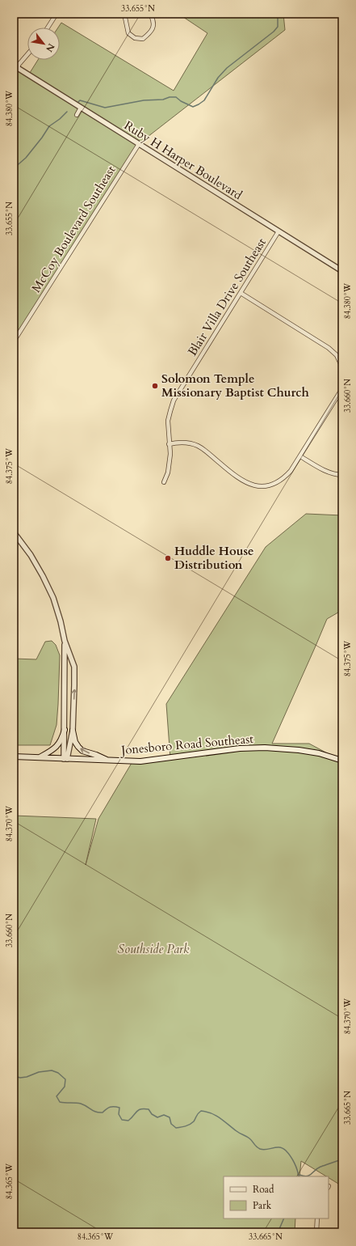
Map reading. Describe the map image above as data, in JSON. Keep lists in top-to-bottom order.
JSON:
{
  "streets": {
    "main road": ["Jonesboro Road Southeast"],
    "street": ["Ruby H Harper Boulevard", "McCoy Boulevard Southeast", "Blair Villa Drive Southeast"]
  },
  "crossings": [
    ["Ruby H Harper Boulevard", "McCoy Boulevard Southeast"],
    ["Ruby H Harper Boulevard", "Blair Villa Drive Southeast"]
  ],
  "parks": ["Southside Park"],
  "places": ["Solomon Temple Missionary Baptist Church", "Huddle House Distribution"],
  "legend": ["Road", "Park"],
  "north": "bottom right",
  "coordinates": [
    "33.655°N",
    "84.380°W",
    "33.660°N",
    "84.375°W",
    "84.370°W",
    "33.665°N",
    "84.365°W"
  ]
}
